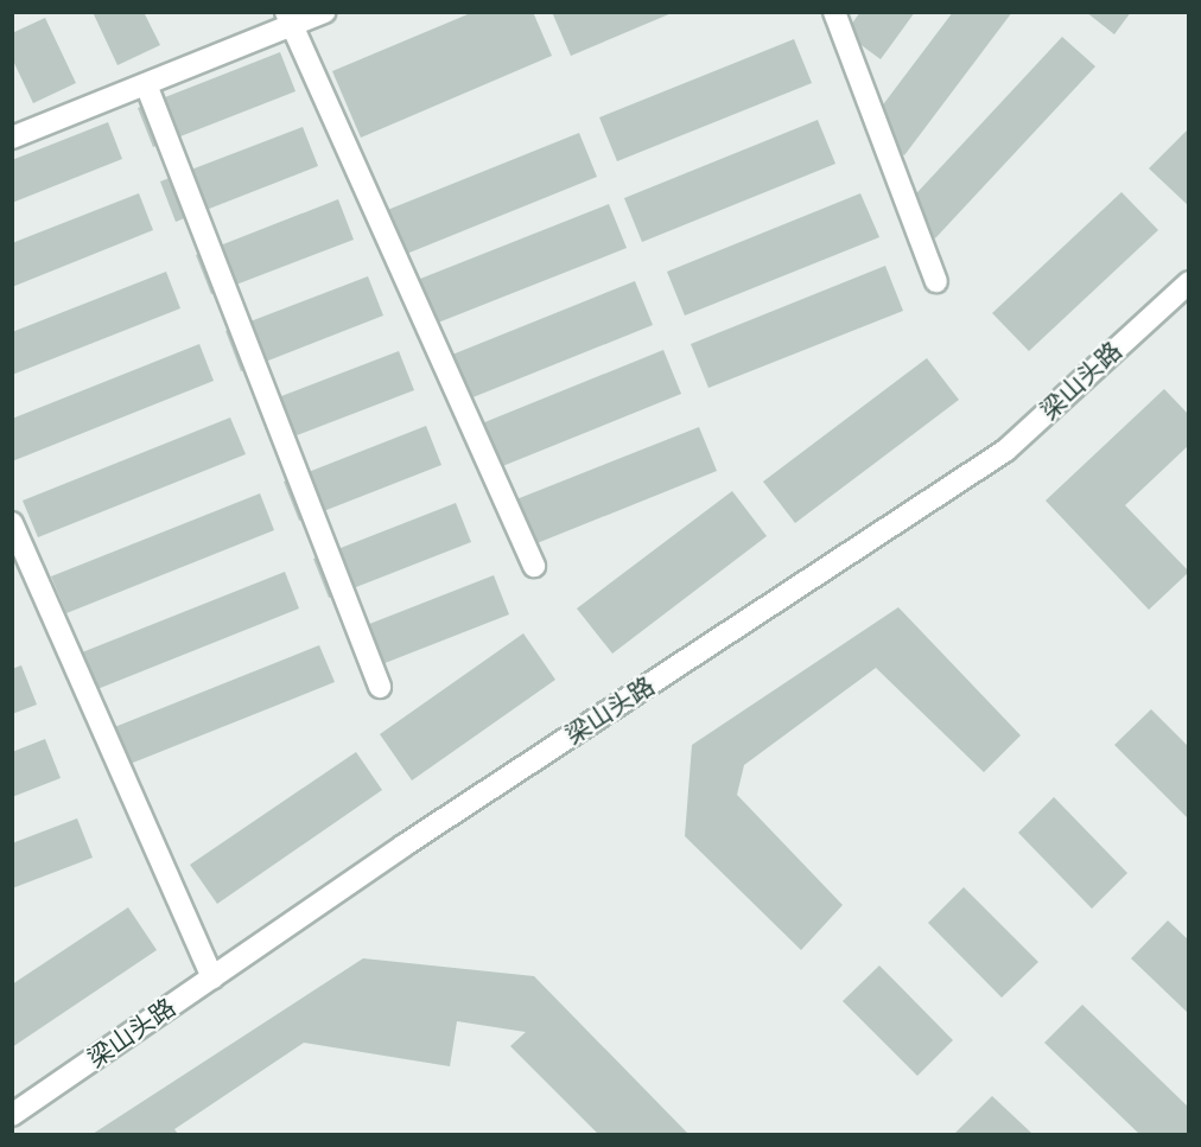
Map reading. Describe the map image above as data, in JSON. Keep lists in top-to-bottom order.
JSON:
{
  "streets": {
    "street": ["梁山头路"]
  }
}
